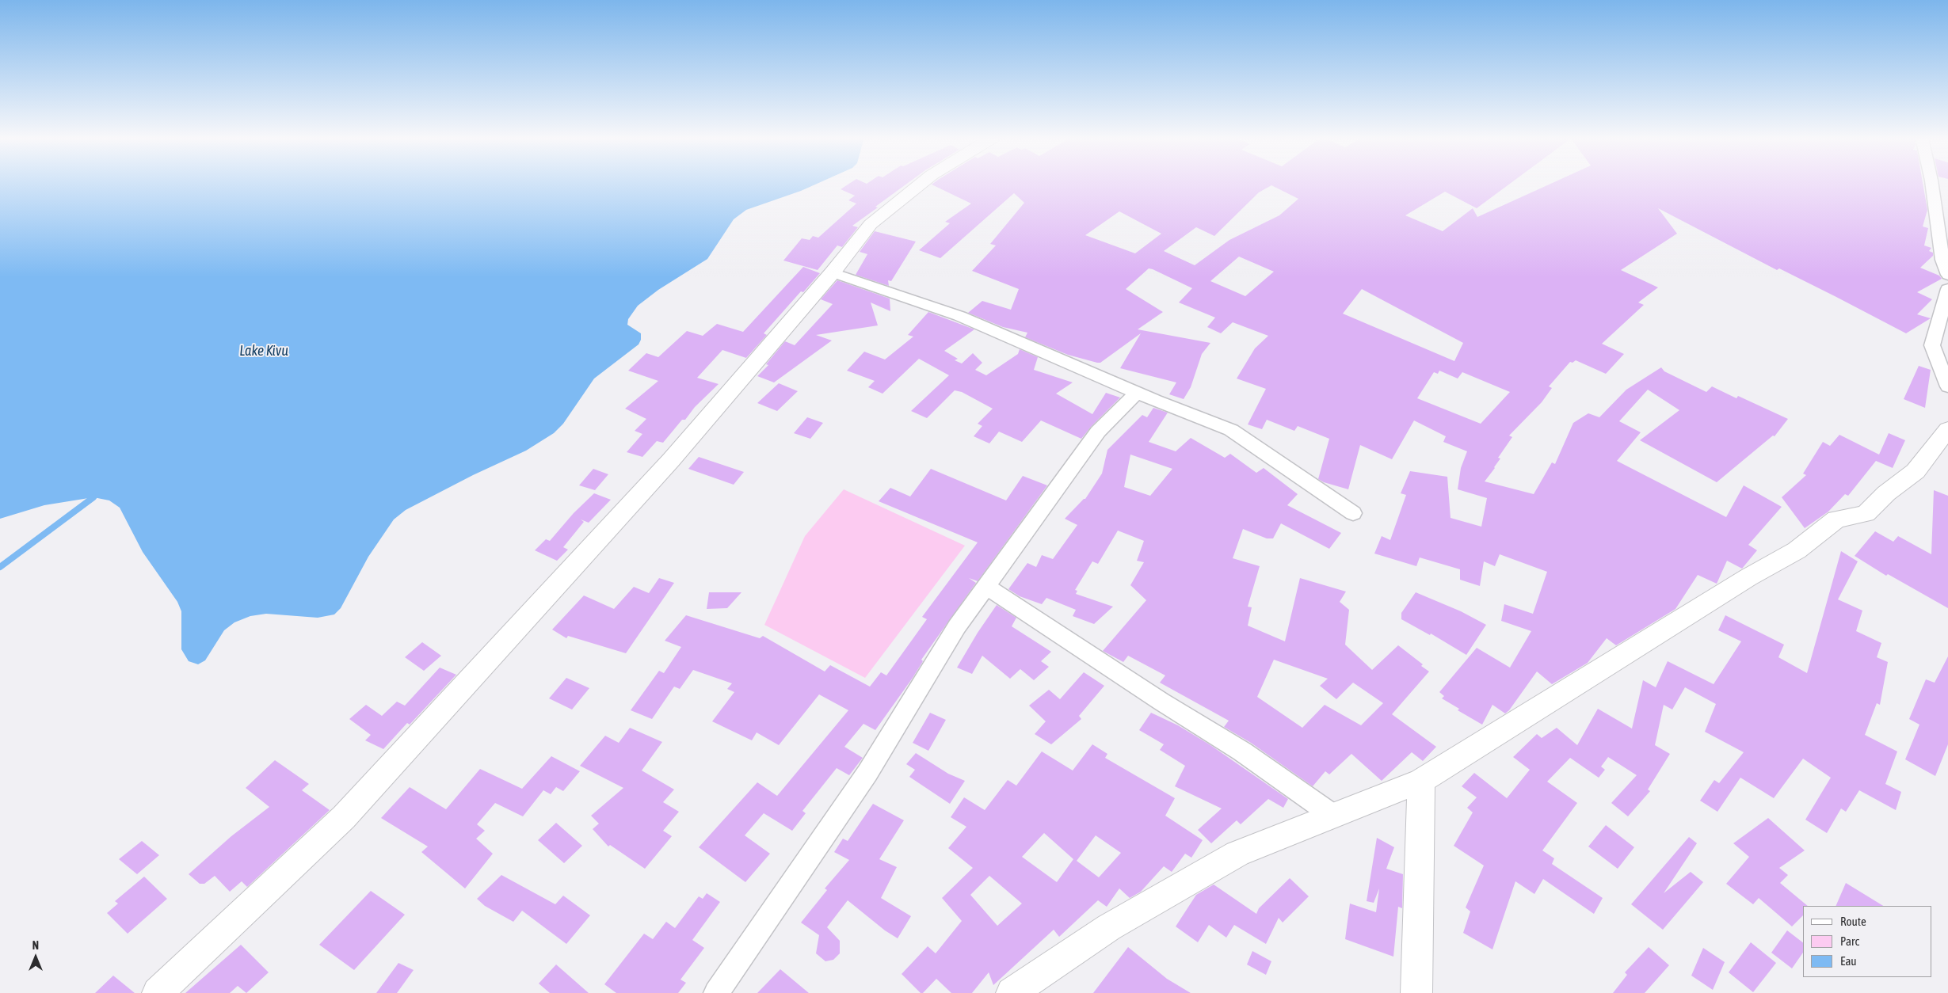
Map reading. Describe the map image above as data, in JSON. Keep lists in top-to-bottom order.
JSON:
{
  "water": ["Lake Kivu"],
  "legend": ["Route", "Parc", "Eau"],
  "north": "top"
}
